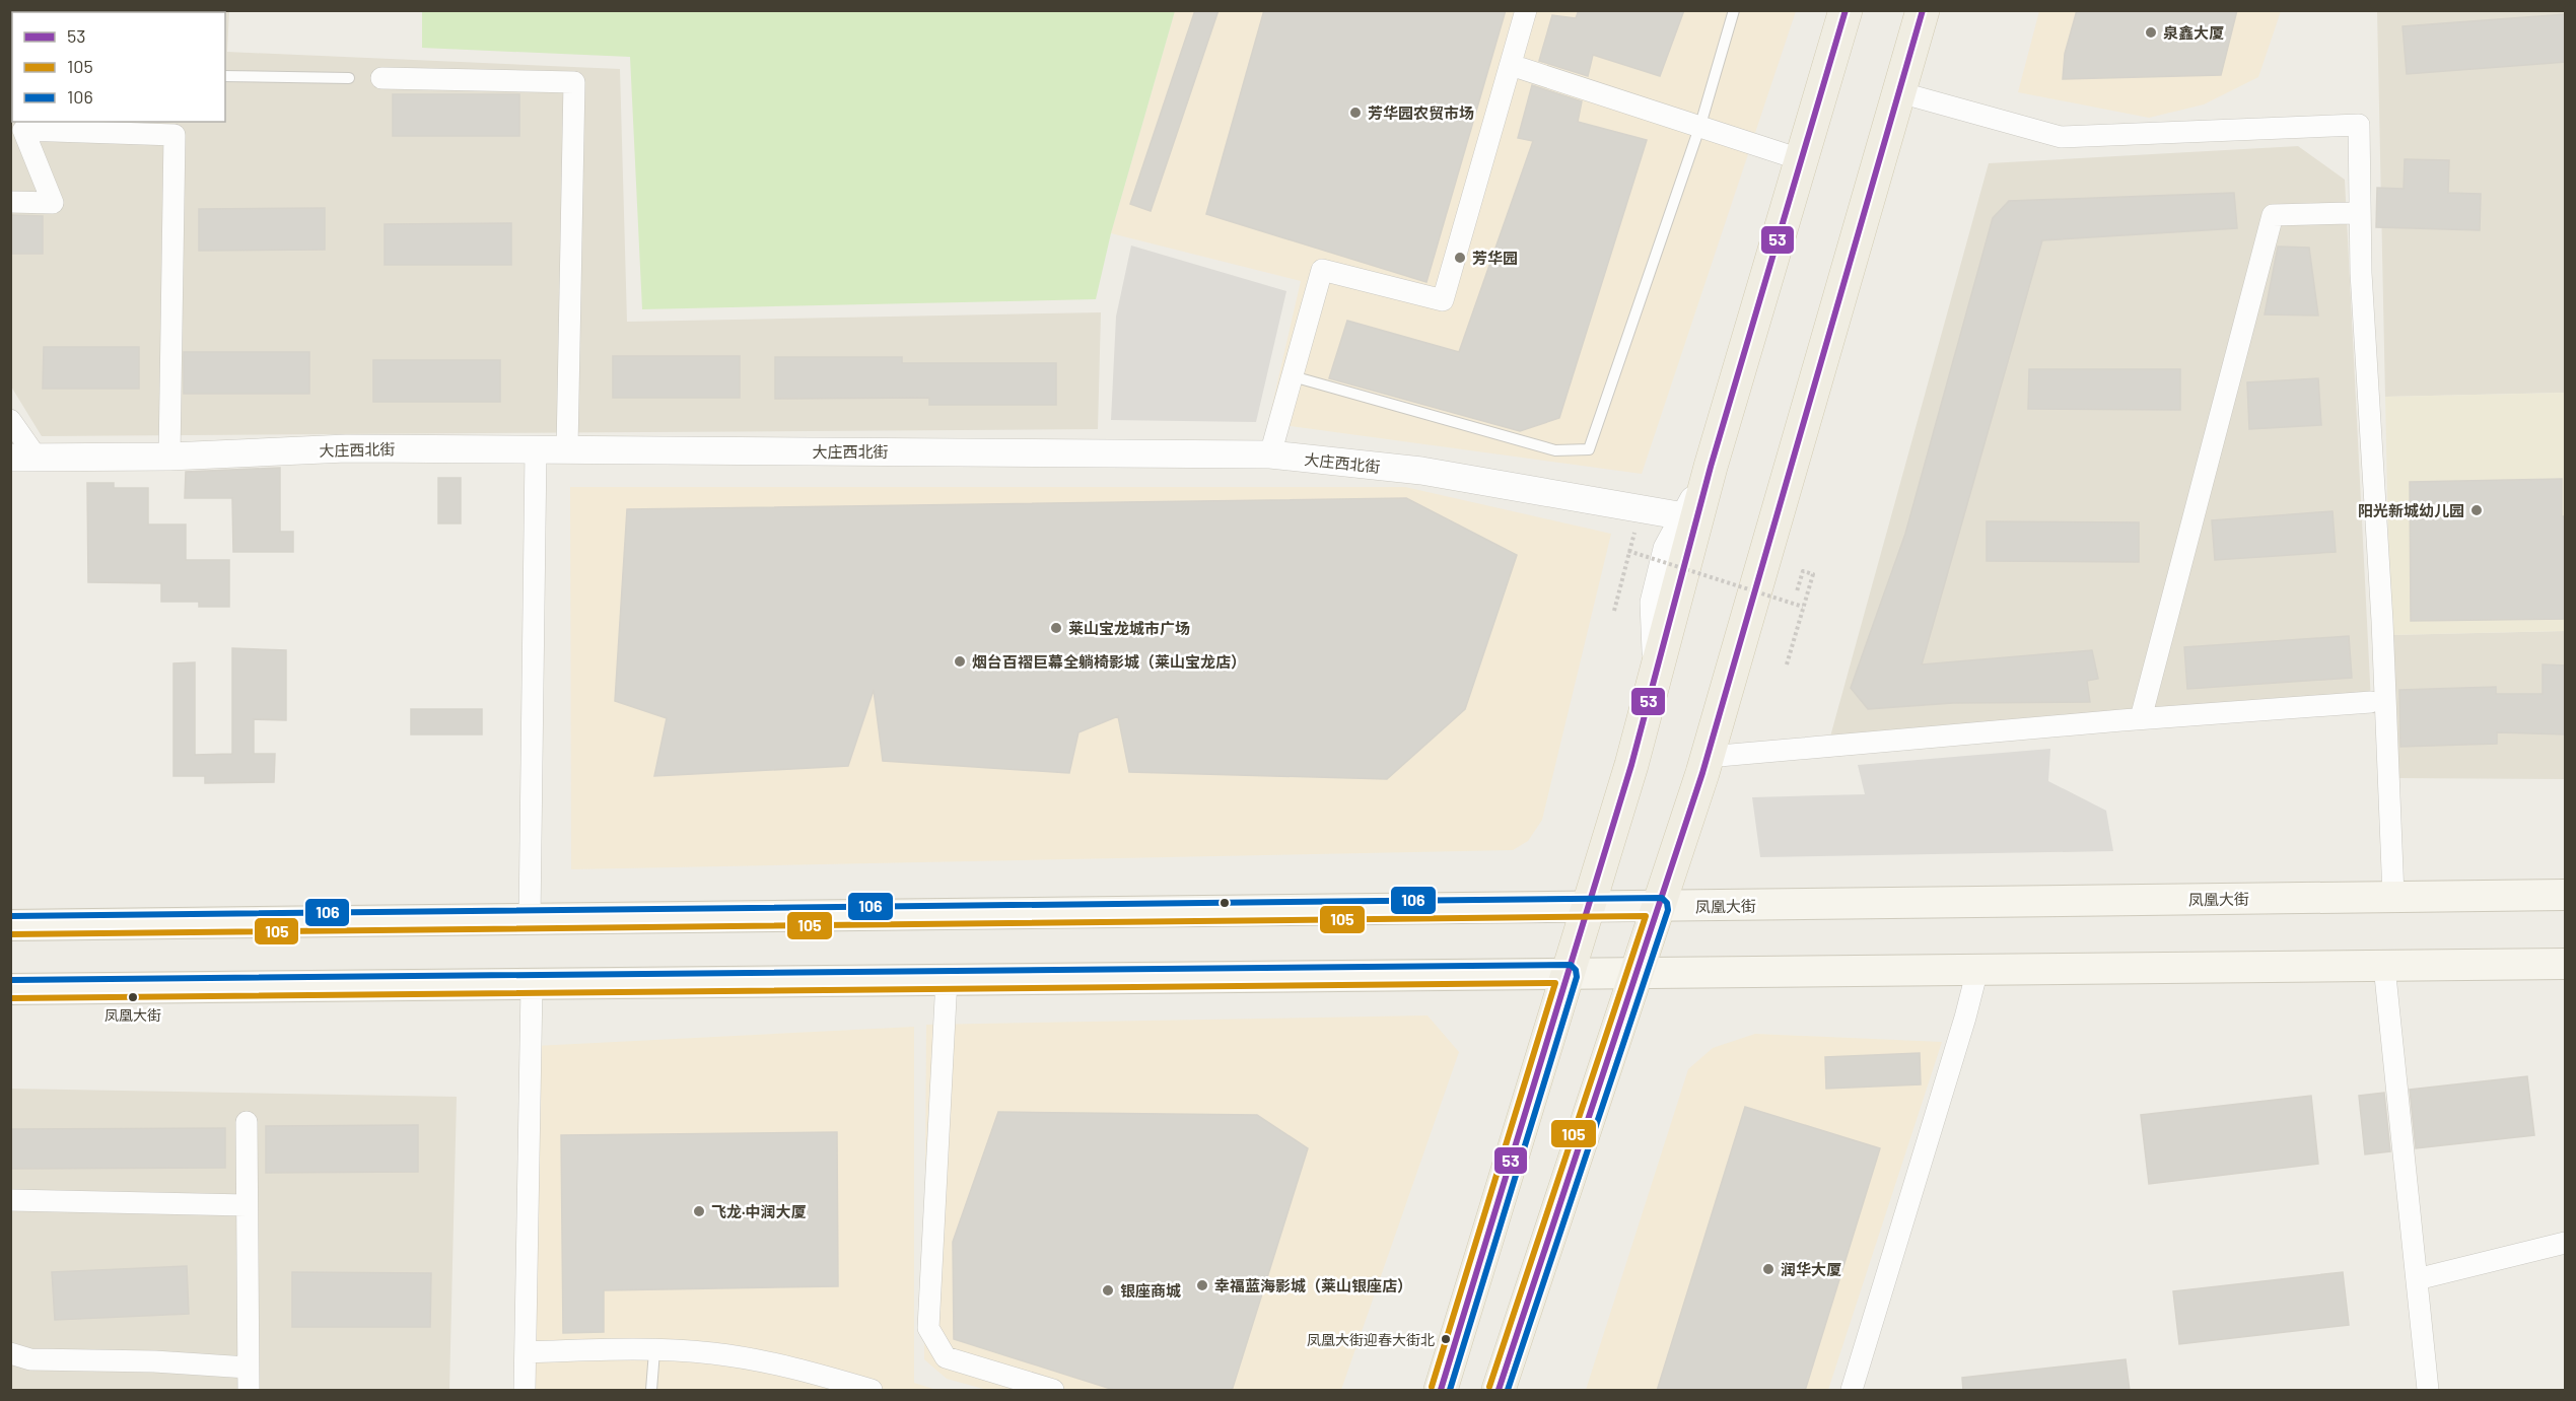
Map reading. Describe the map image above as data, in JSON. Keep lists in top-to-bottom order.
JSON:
{
  "streets": {
    "main road": ["凤凰大街"],
    "street": ["大庄西北街"]
  },
  "places": [
    "泉鑫大厦",
    "芳华园农贸市场",
    "芳华园",
    "阳光新城幼儿园",
    "莱山宝龙城市广场",
    "烟台百褶巨幕全躺椅影城（莱山宝龙店）",
    "凤凰大街",
    "飞龙·中润大厦",
    "润华大厦",
    "幸福蓝海影城（莱山银座店）",
    "银座商城",
    "凤凰大街迎春大街北"
  ],
  "lines": ["transit line 53", "transit line 106", "transit line 105"],
  "legend": ["53", "105", "106"]
}
